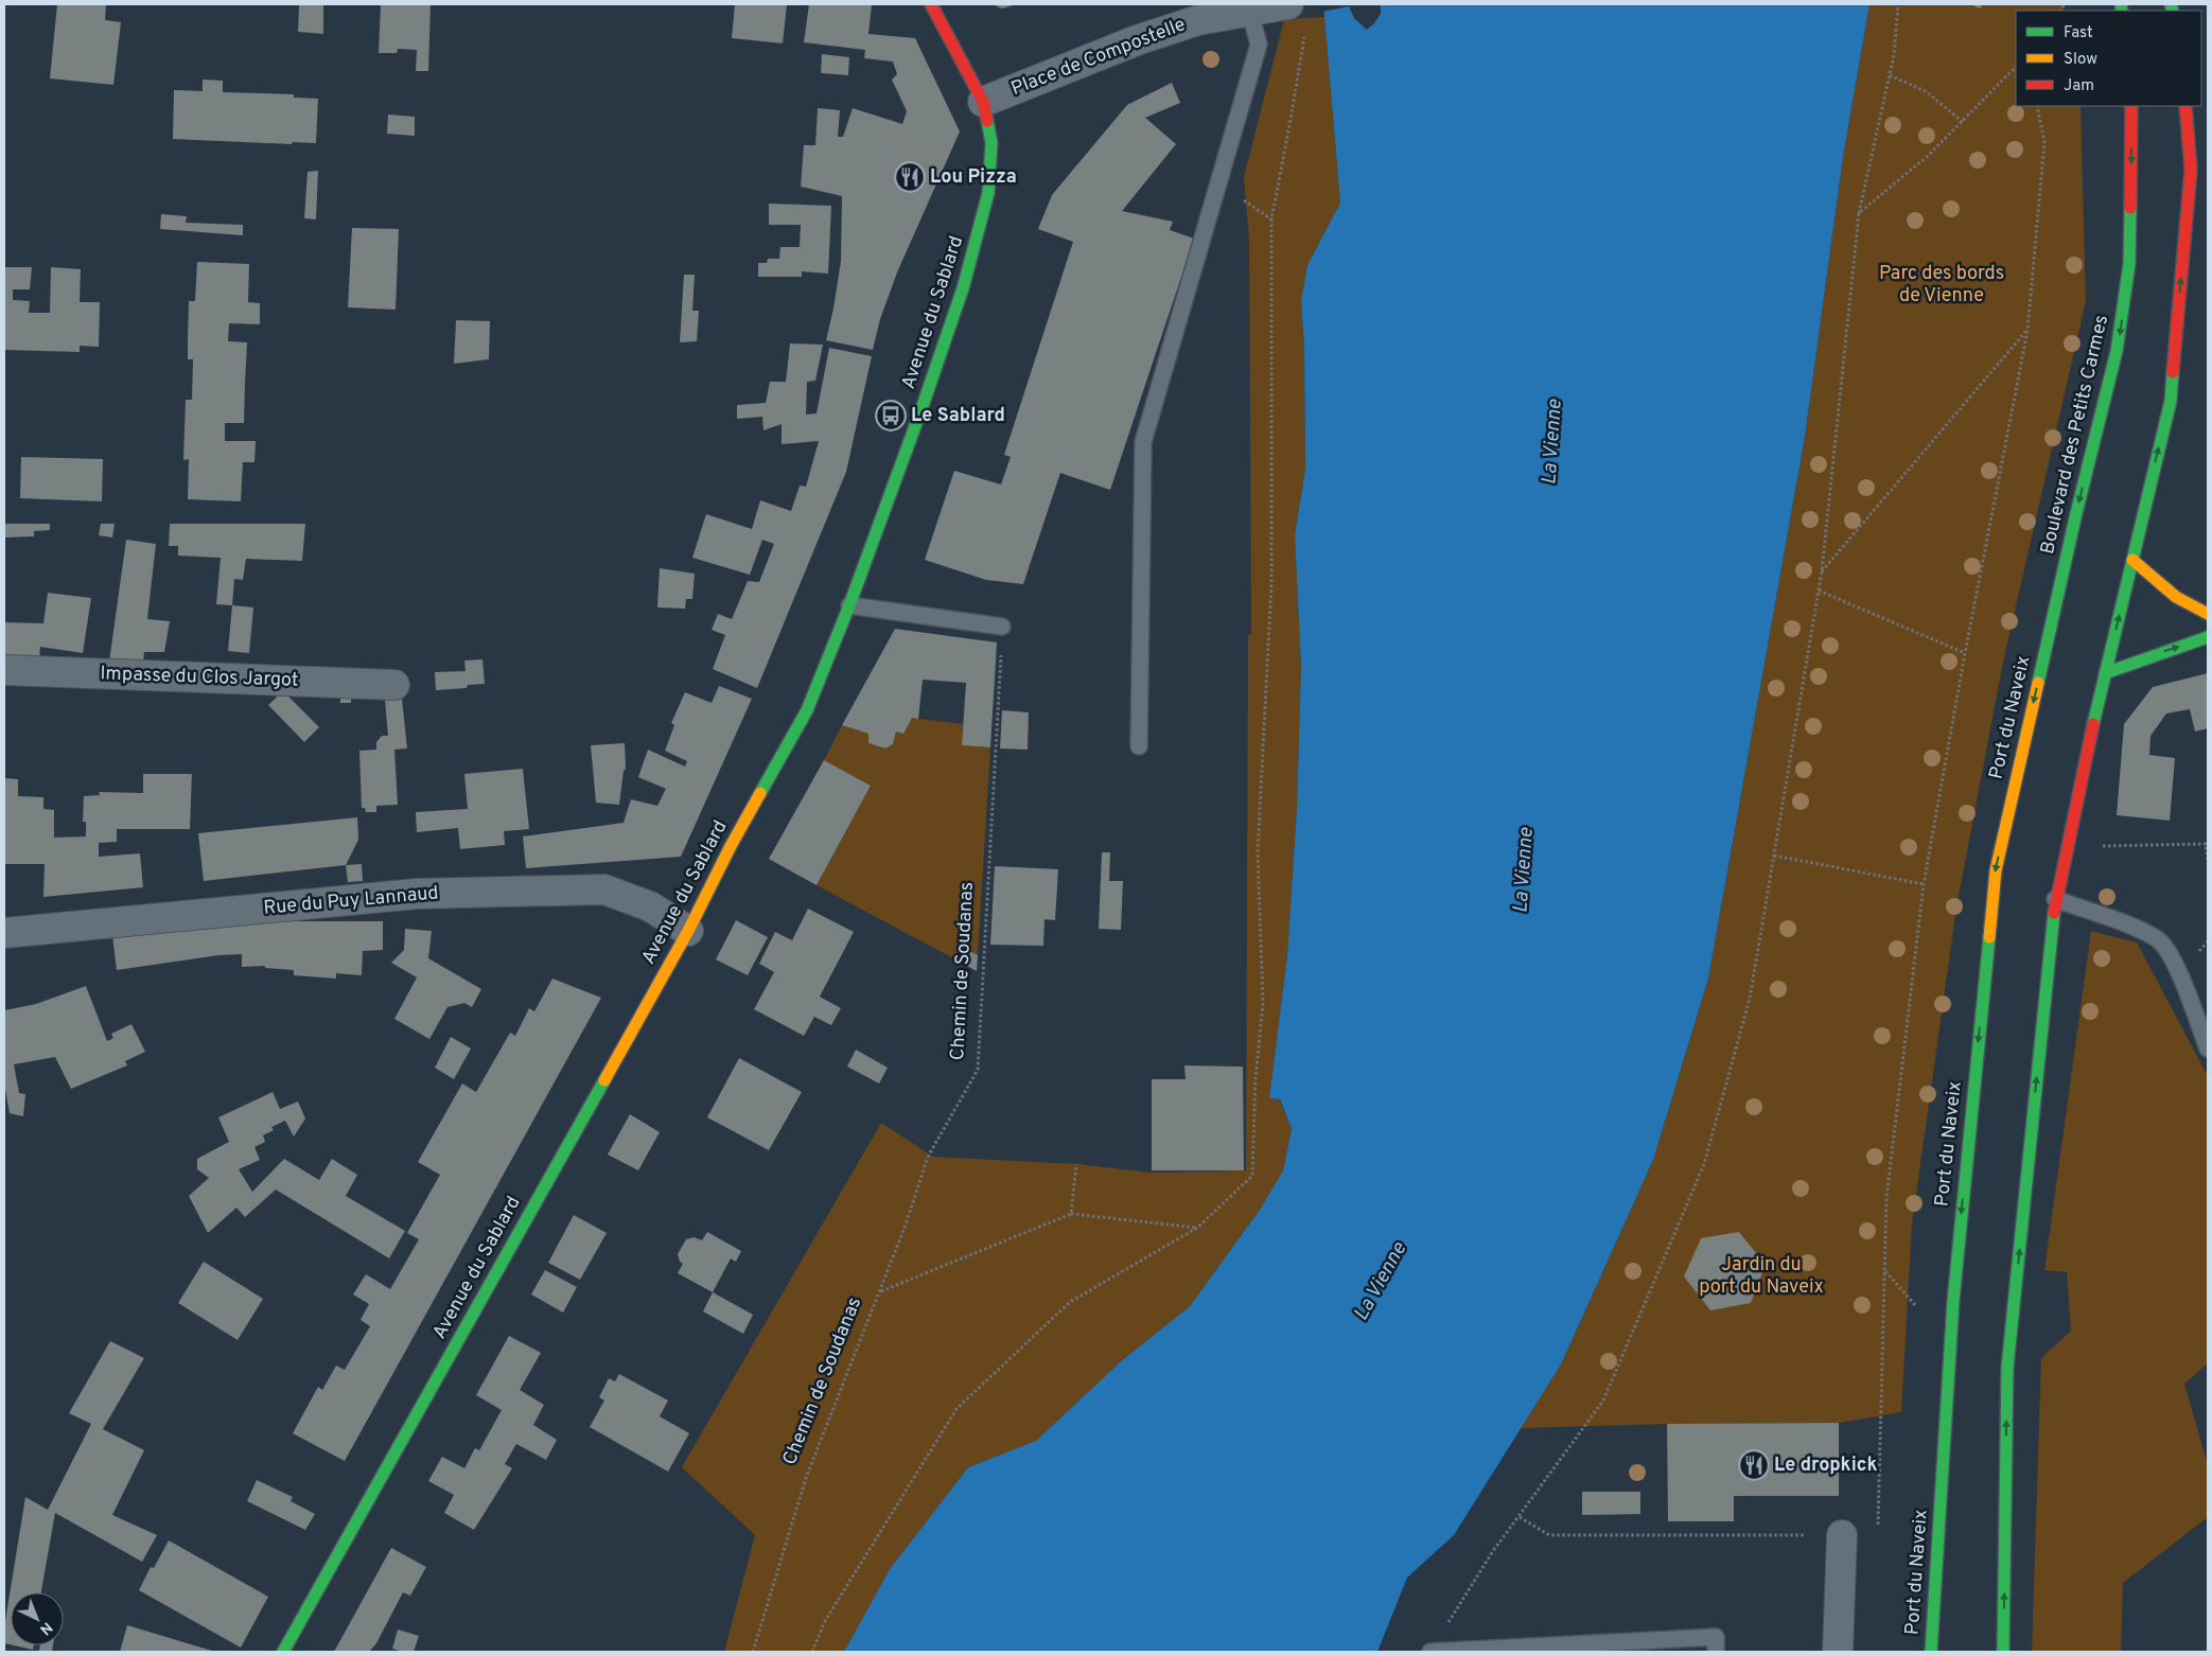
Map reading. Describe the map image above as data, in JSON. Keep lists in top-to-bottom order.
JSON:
{
  "streets": {
    "main road": ["Avenue du Sablard", "Boulevard des Petits Carmes", "Port du Naveix"],
    "street": ["Place de Compostelle", "Impasse du Clos Jargot", "Rue du Puy Lannaud"],
    "path": ["Chemin de Soudanas"]
  },
  "crossings": [
    ["Place de Compostelle", "Avenue du Sablard"],
    ["Avenue du Sablard", "Rue du Puy Lannaud"],
    ["Boulevard des Petits Carmes", "Port du Naveix"]
  ],
  "water": ["La Vienne"],
  "parks": ["Parc des bords de Vienne", "Jardin du port du Naveix"],
  "places": {
    "restaurant": ["Lou Pizza", "Le dropkick"],
    "bus stop": ["Le Sablard"]
  },
  "legend": ["Fast", "Slow", "Jam"],
  "north": "bottom right"
}
